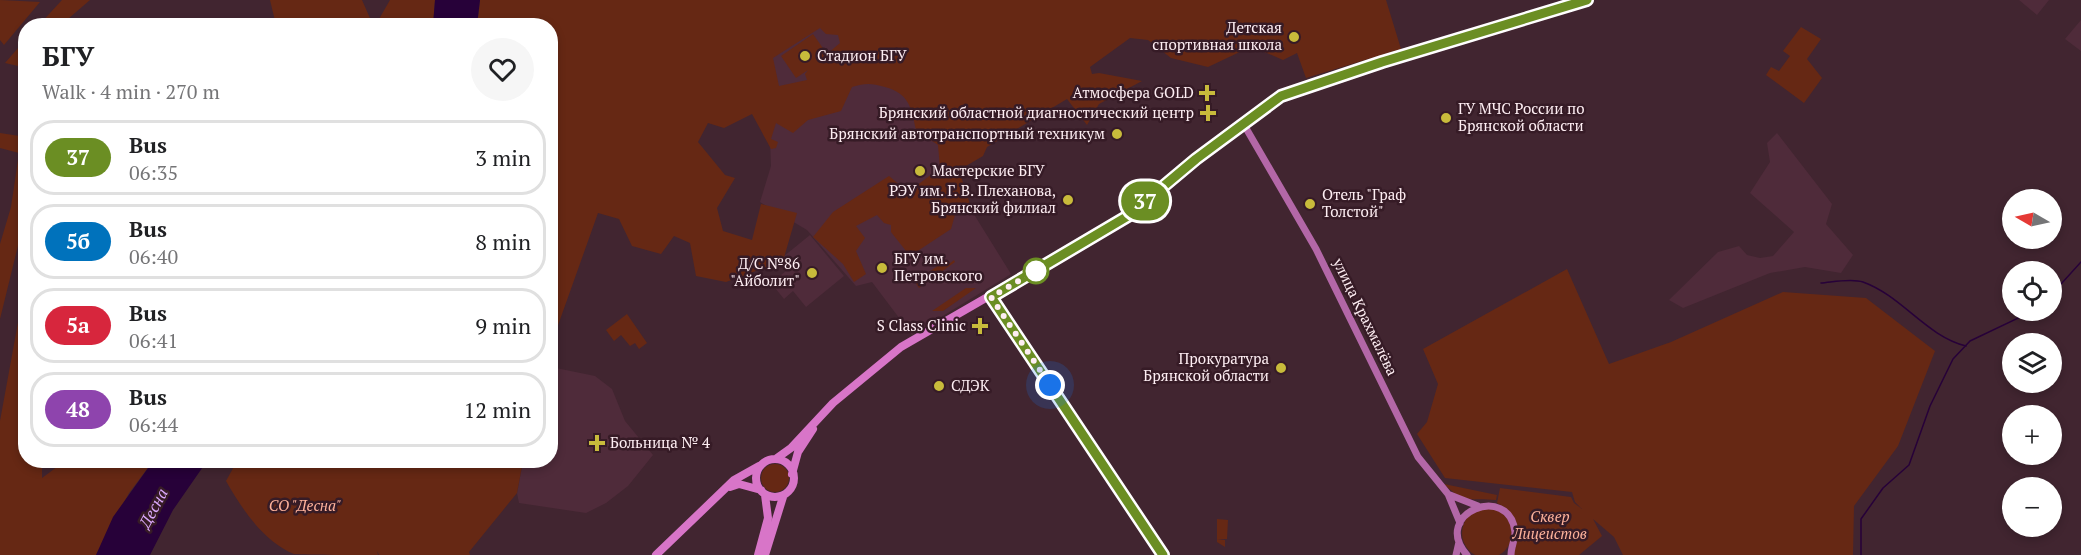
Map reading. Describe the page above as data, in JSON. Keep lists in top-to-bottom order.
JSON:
{
  "streets": {
    "main road": ["улица Крахмалёва"]
  },
  "water": ["Десна"],
  "parks": ["СО \"Десна\"", "Сквер Лицеистов"],
  "places": {
    "other": [
      "Детская спортивная школа",
      "Стадион БГУ",
      "ГУ МЧС России по Брянской области",
      "Брянский автотранспортный техникум",
      "Мастерские БГУ",
      "РЭУ им. Г. В. Плеханова, Брянский филиал",
      "Отель \"Граф Толстой\"",
      "БГУ им. Петровского",
      "Д/С №86 \"Айболит\"",
      "Прокуратура Брянской области",
      "СДЭК"
    ],
    "health": [
      "Атмосфера GOLD",
      "Брянский областной диагностический центр",
      "S Class Clinic",
      "Больница № 4"
    ]
  },
  "lines": ["bus line 37"],
  "north": "left",
  "page": {
    "on_map": "37",
    "heading": ["БГУ", "Walk · 4 min · 270 m"],
    "list": [
      {
        "mark": "37",
        "name": "Bus",
        "note": "06:35",
        "value": "3 min"
      },
      {
        "mark": "5б",
        "name": "Bus",
        "note": "06:40",
        "value": "8 min"
      },
      {
        "mark": "5а",
        "name": "Bus",
        "note": "06:41",
        "value": "9 min"
      },
      {
        "mark": "48",
        "name": "Bus",
        "note": "06:44",
        "value": "12 min"
      }
    ],
    "map_buttons": ["+", "−"]
  }
}
